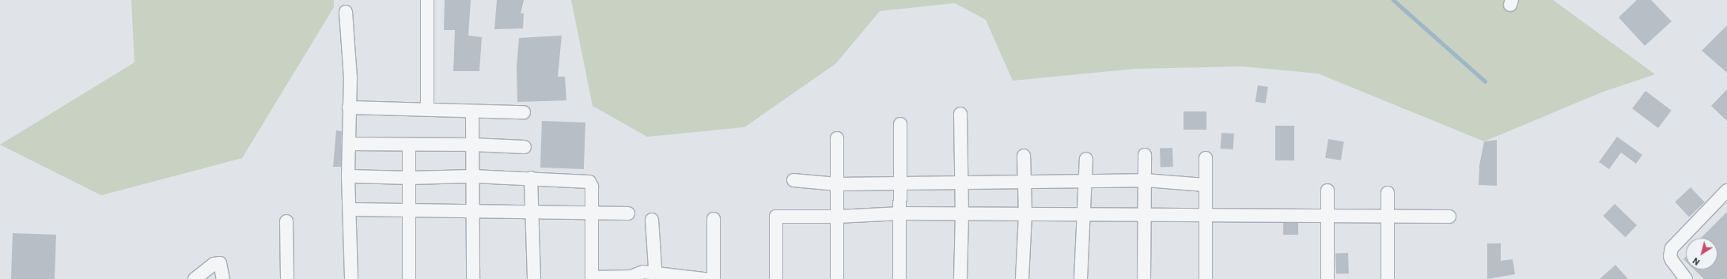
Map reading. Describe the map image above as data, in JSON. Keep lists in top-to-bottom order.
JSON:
{
  "north": "bottom left"
}
